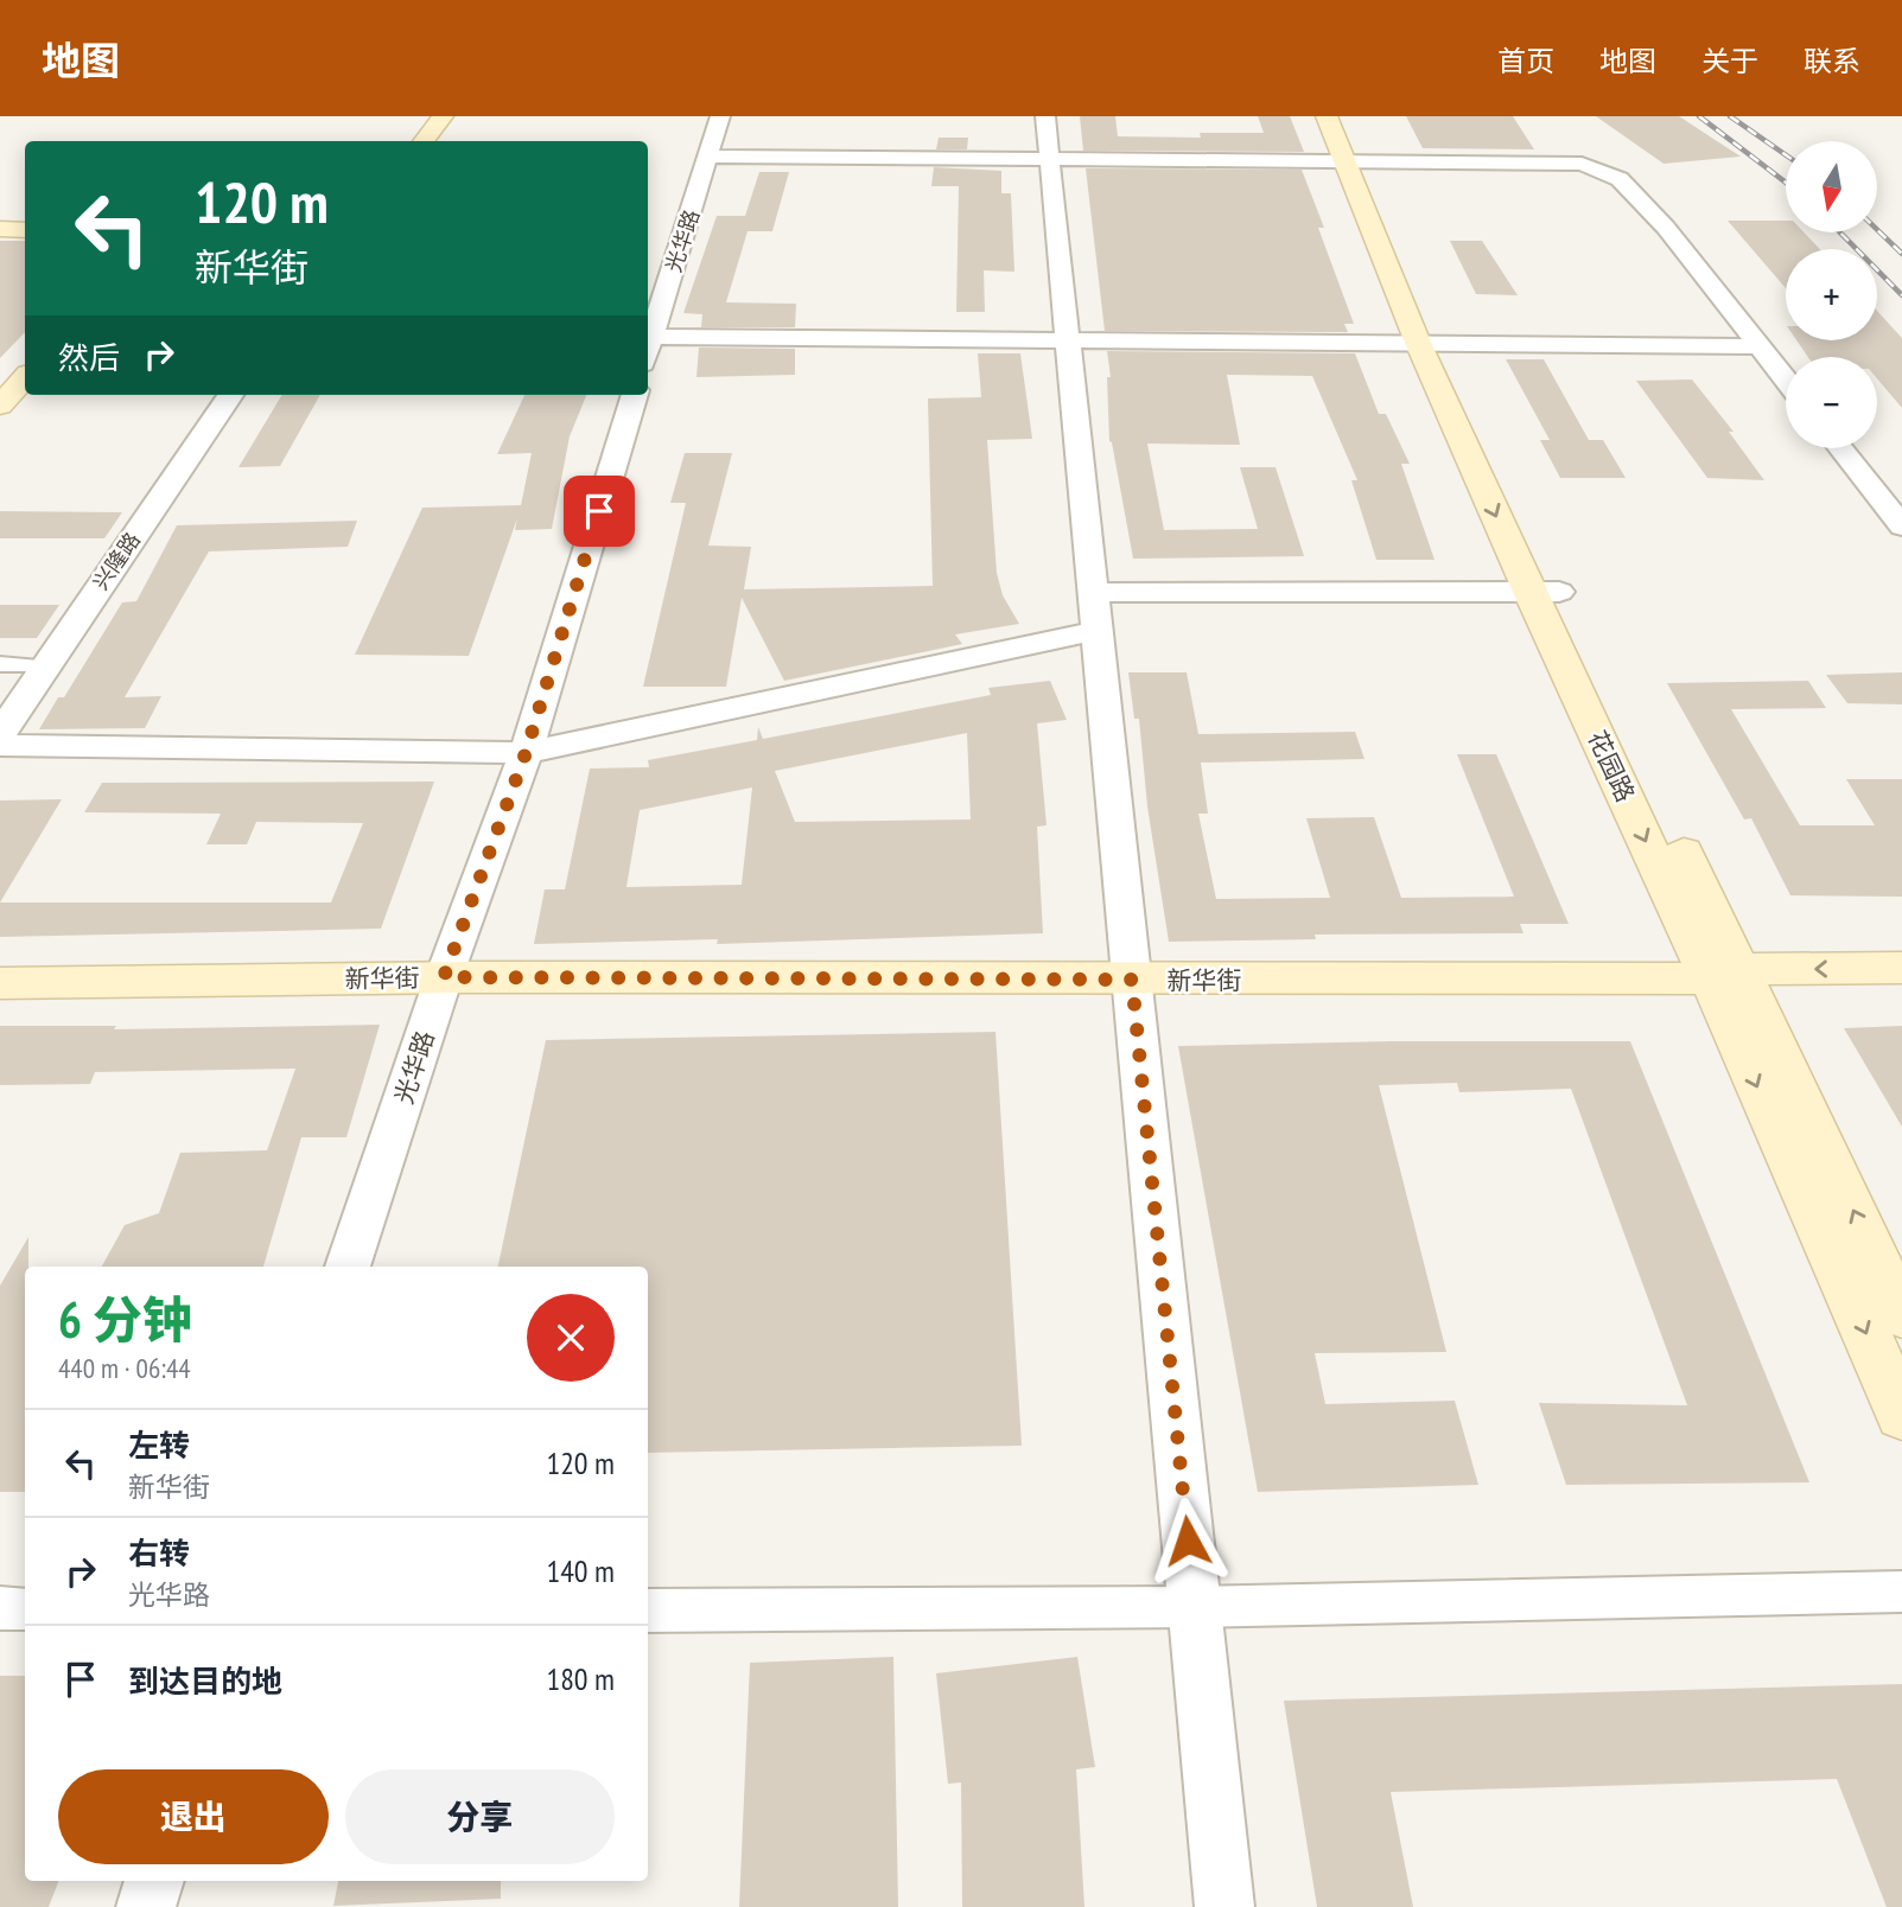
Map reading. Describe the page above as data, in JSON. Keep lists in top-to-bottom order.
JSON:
{
  "streets": {
    "main road": ["花园路", "新华街"],
    "street": ["光华路", "兴隆路"]
  },
  "crossings": [
    ["光华路", "新华街"],
    ["花园路", "新华街"]
  ],
  "north": "bottom",
  "page": {
    "header": "地图",
    "nav": [
      "首页",
      "地图",
      "关于",
      "联系"
    ],
    "map_buttons": ["+", "−"],
    "turn": ["120 m", "新华街"],
    "then": "然后",
    "heading": ["6 分钟", "440 m · 06:44"],
    "list": [
      {
        "name": "左转",
        "note": "新华街",
        "value": "120 m"
      },
      {
        "name": "右转",
        "note": "光华路",
        "value": "140 m"
      },
      {
        "name": "到达目的地",
        "value": "180 m"
      }
    ],
    "buttons": ["退出", "分享"]
  }
}
